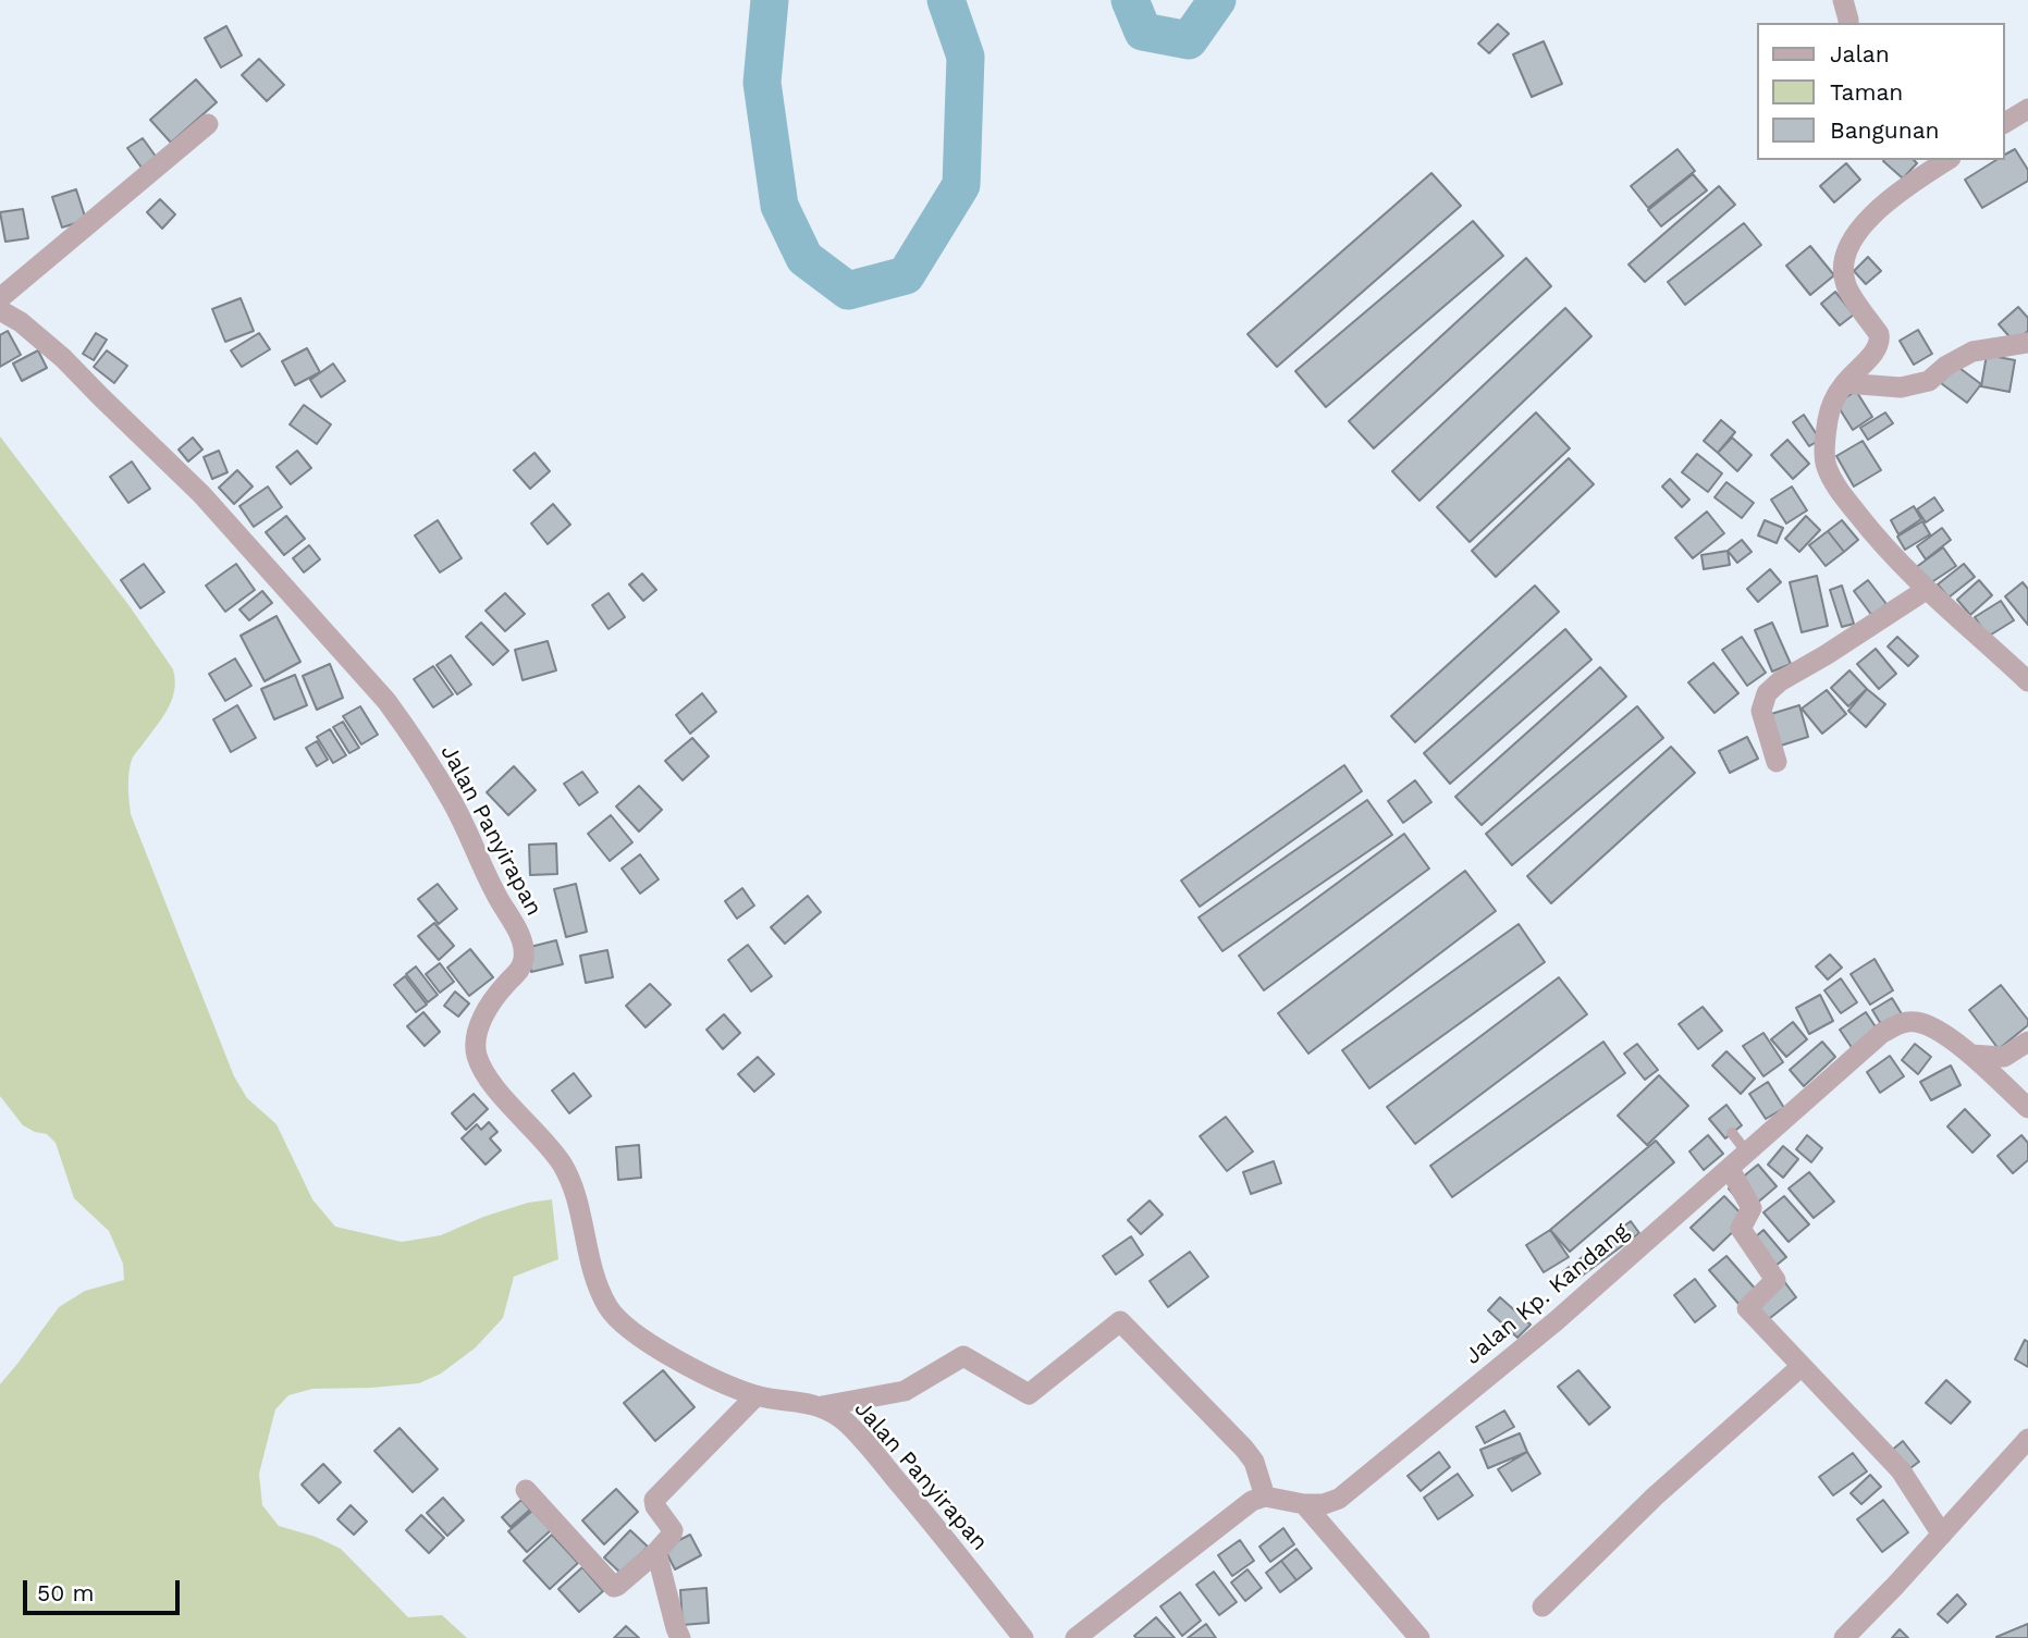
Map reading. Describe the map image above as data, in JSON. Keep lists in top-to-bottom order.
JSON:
{
  "streets": {
    "street": ["Jalan Panyirapan", "Jalan Kp. Kandang"]
  },
  "legend": ["Jalan", "Taman", "Bangunan"],
  "scale_bar": "50 m"
}
